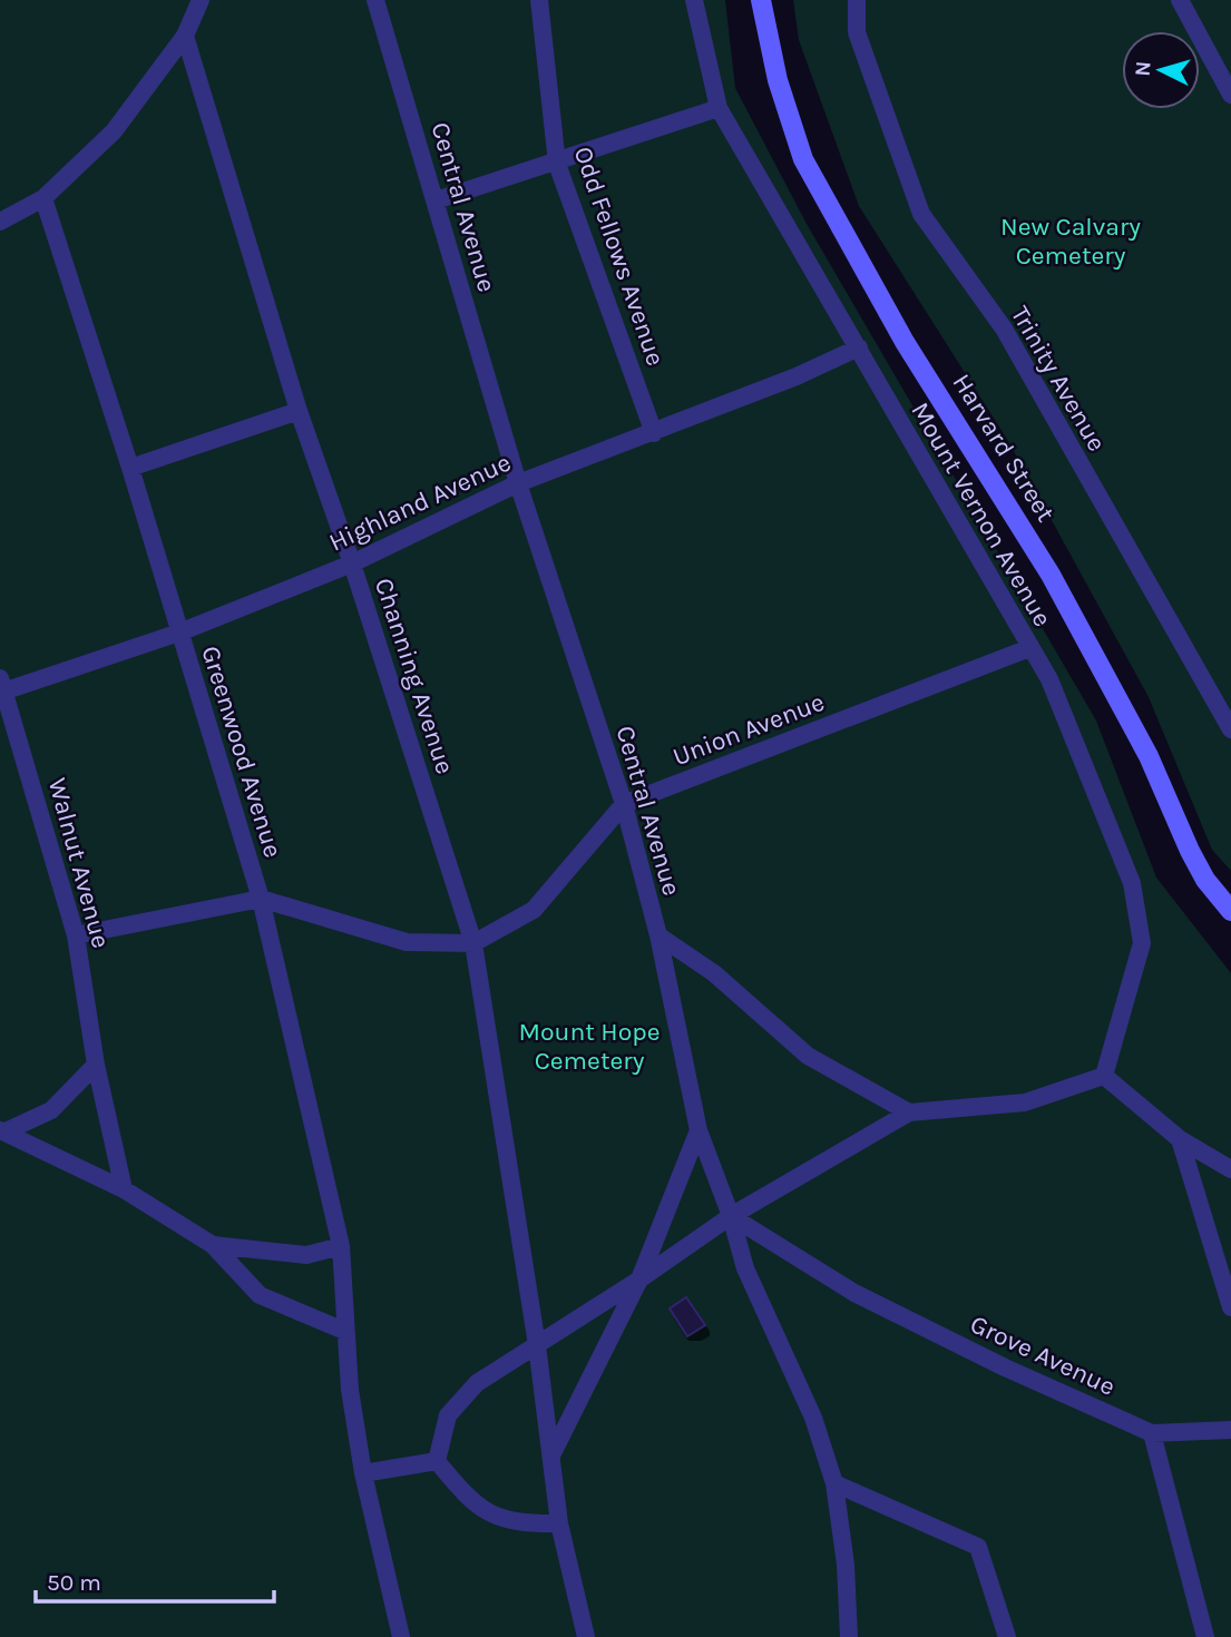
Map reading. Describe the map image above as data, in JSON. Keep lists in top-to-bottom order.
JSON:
{
  "streets": {
    "main road": ["Harvard Street"],
    "lane": [
      "Central Avenue",
      "Odd Fellows Avenue",
      "Trinity Avenue",
      "Highland Avenue",
      "Mount Vernon Avenue",
      "Channing Avenue",
      "Union Avenue",
      "Greenwood Avenue",
      "Walnut Avenue",
      "Grove Avenue"
    ]
  },
  "crossings": [
    ["Central Avenue", "Highland Avenue"],
    ["Central Avenue", "Union Avenue"],
    ["Central Avenue", "Grove Avenue"],
    ["Odd Fellows Avenue", "Highland Avenue"],
    ["Highland Avenue", "Mount Vernon Avenue"],
    ["Highland Avenue", "Channing Avenue"],
    ["Highland Avenue", "Greenwood Avenue"],
    ["Highland Avenue", "Walnut Avenue"],
    ["Mount Vernon Avenue", "Union Avenue"],
    ["Channing Avenue", "Union Avenue"]
  ],
  "parks": ["New Calvary Cemetery", "Mount Hope Cemetery"],
  "scale_bar": "50 m",
  "north": "left"
}
